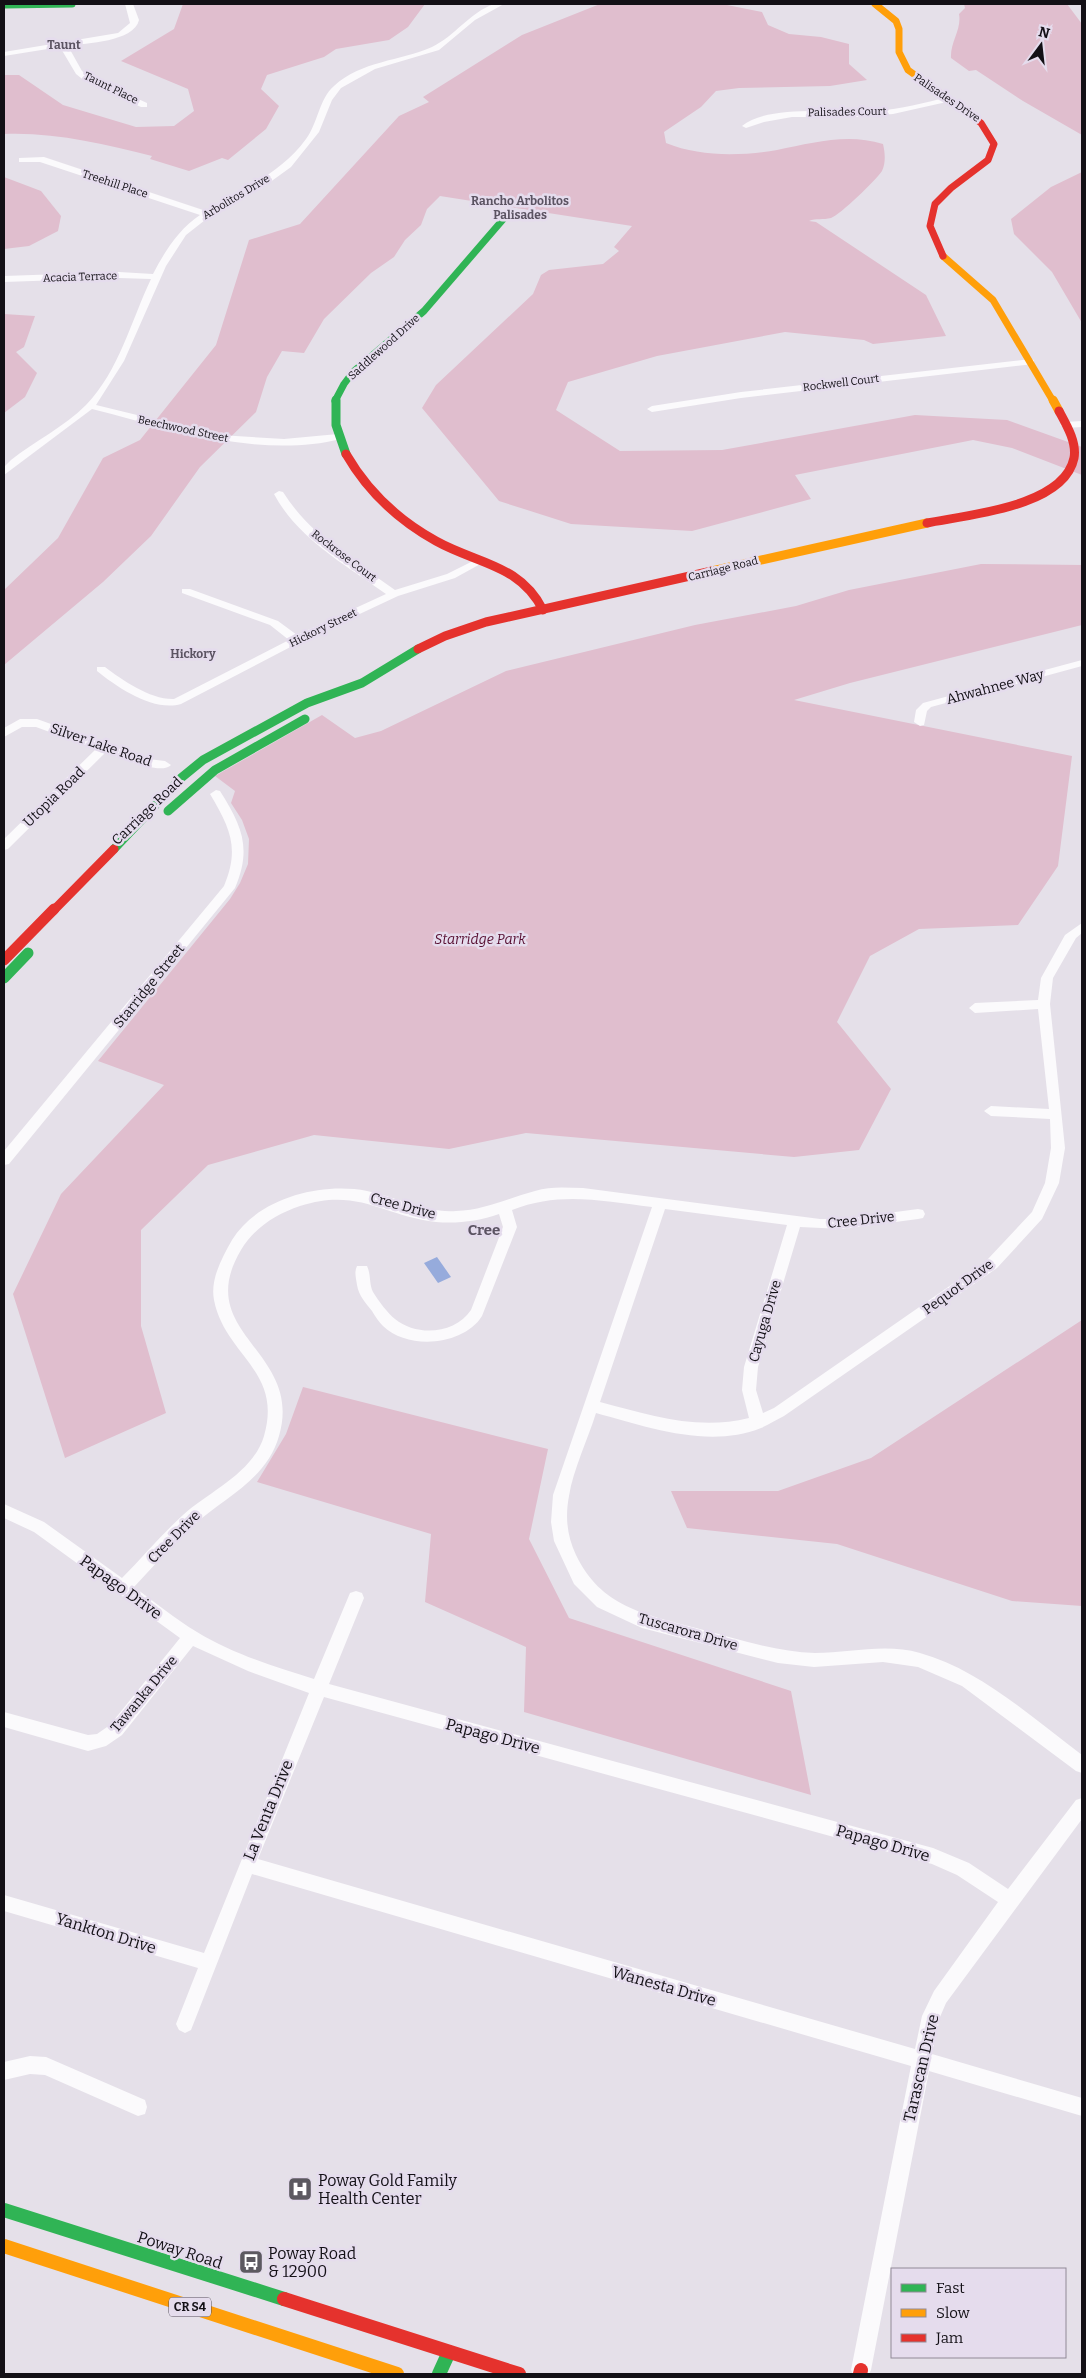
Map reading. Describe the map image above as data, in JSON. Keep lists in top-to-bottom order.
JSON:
{
  "streets": {
    "street": [
      "Taunt Place",
      "Palisades Drive",
      "Palisades Court",
      "Treehill Place",
      "Arbolitos Drive",
      "Acacia Terrace",
      "Saddlewood Drive",
      "Rockwell Court",
      "Beechwood Street",
      "Rockrose Court",
      "Carriage Road",
      "Hickory Street",
      "Ahwahnee Way",
      "Silver Lake Road",
      "Utopia Road",
      "Starridge Street",
      "Cree Drive",
      "Pequot Drive",
      "Cayuga Drive",
      "Papago Drive",
      "Tuscarora Drive",
      "Tawanka Drive",
      "La Venta Drive",
      "Yankton Drive",
      "Wanesta Drive",
      "Tarascan Drive",
      "Poway Road",
      "CR S4"
    ]
  },
  "crossings": [
    ["Palisades Drive", "Palisades Court"],
    ["Palisades Drive", "Rockwell Court"],
    ["Palisades Drive", "Carriage Road"],
    ["Treehill Place", "Arbolitos Drive"],
    ["Arbolitos Drive", "Acacia Terrace"],
    ["Arbolitos Drive", "Beechwood Street"],
    ["Saddlewood Drive", "Beechwood Street"],
    ["Saddlewood Drive", "Carriage Road"],
    ["Saddlewood Drive", "Hickory Street"],
    ["Rockrose Court", "Hickory Street"],
    ["Silver Lake Road", "Utopia Road"],
    ["Cree Drive", "Cayuga Drive"],
    ["Cree Drive", "Papago Drive"],
    ["Cree Drive", "Tuscarora Drive"],
    ["Pequot Drive", "Cayuga Drive"],
    ["Pequot Drive", "Tuscarora Drive"],
    ["Papago Drive", "Tawanka Drive"],
    ["Papago Drive", "La Venta Drive"],
    ["Papago Drive", "Tarascan Drive"],
    ["La Venta Drive", "Yankton Drive"],
    ["La Venta Drive", "Wanesta Drive"],
    ["Wanesta Drive", "Tarascan Drive"]
  ],
  "districts": [
    "Taunt",
    "Rancho Arbolitos Palisades",
    "Hickory",
    "Cree"
  ],
  "parks": ["Starridge Park"],
  "places": {
    "hospital": ["Poway Gold Family Health Center"],
    "bus stop": ["Poway Road & 12900"]
  },
  "legend": ["Fast", "Slow", "Jam"],
  "north": "top"
}
